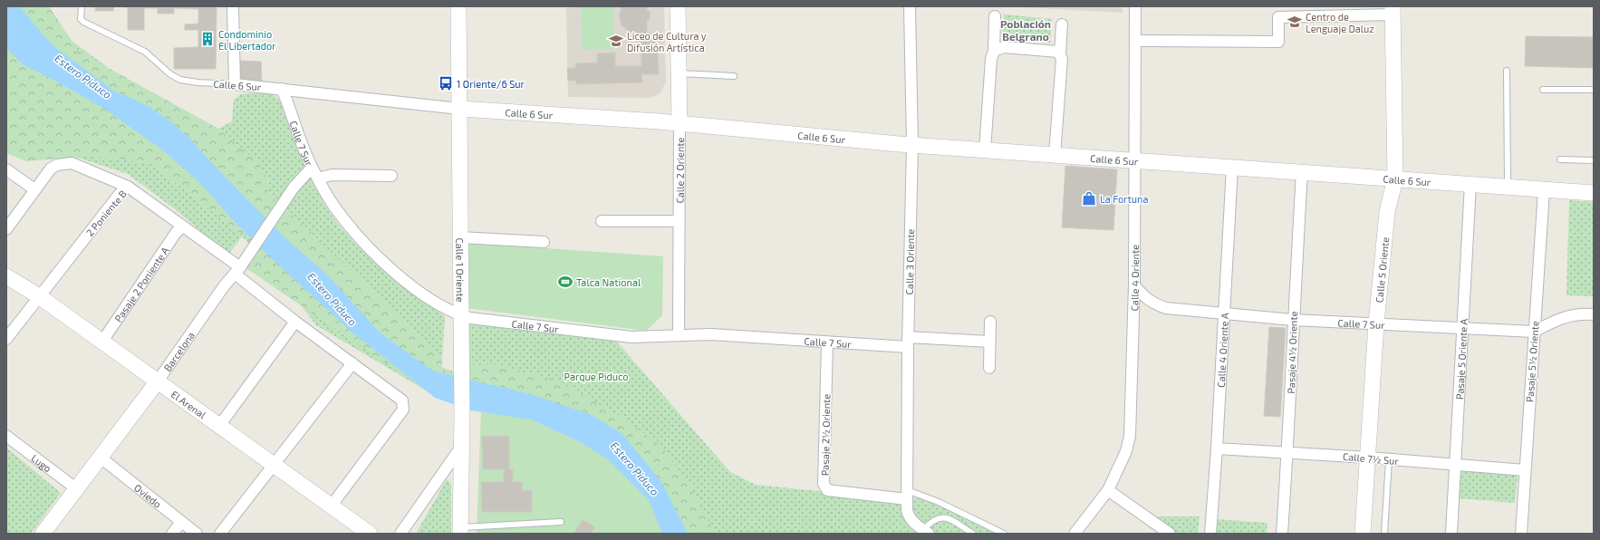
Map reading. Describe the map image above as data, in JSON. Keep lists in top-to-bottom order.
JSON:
{
  "streets": {
    "street": [
      "Calle 6 Sur",
      "Calle 7 Sur",
      "Calle 2 Oriente",
      "2 Poniente B",
      "Calle 3 Oriente",
      "Calle 1 Oriente",
      "Calle 5 Oriente",
      "Calle 4 Oriente",
      "Pasaje 2 Poniente A",
      "Calle 4 Oriente A",
      "Barcelona",
      "Pasaje 4½ Oriente",
      "Pasaje 5 Oriente A",
      "Pasaje 5½ Oriente",
      "El Arenal",
      "Pasaje 2½ Oriente",
      "Calle 7½ Sur",
      "Lugo",
      "Oviedo"
    ]
  },
  "crossings": [
    ["Calle 6 Sur", "Calle 7 Sur"],
    ["Calle 6 Sur", "Calle 2 Oriente"],
    ["Calle 6 Sur", "Calle 3 Oriente"],
    ["Calle 6 Sur", "Calle 1 Oriente"],
    ["Calle 6 Sur", "Calle 5 Oriente"],
    ["Calle 6 Sur", "Calle 4 Oriente"],
    ["Calle 6 Sur", "Calle 4 Oriente A"],
    ["Calle 6 Sur", "Pasaje 4½ Oriente"],
    ["Calle 6 Sur", "Pasaje 5 Oriente A"],
    ["Calle 6 Sur", "Pasaje 5½ Oriente"],
    ["Calle 7 Sur", "Calle 2 Oriente"],
    ["Calle 7 Sur", "Calle 3 Oriente"],
    ["Calle 7 Sur", "Calle 1 Oriente"],
    ["Calle 7 Sur", "Calle 5 Oriente"],
    ["Calle 7 Sur", "Calle 4 Oriente"],
    ["Calle 7 Sur", "Calle 4 Oriente A"],
    ["Calle 7 Sur", "Barcelona"],
    ["Calle 7 Sur", "Pasaje 4½ Oriente"],
    ["Calle 7 Sur", "Pasaje 5 Oriente A"],
    ["Calle 7 Sur", "Pasaje 5½ Oriente"],
    ["Calle 7 Sur", "Pasaje 2½ Oriente"],
    ["2 Poniente B", "El Arenal"],
    ["Calle 3 Oriente", "Pasaje 2½ Oriente"],
    ["Calle 5 Oriente", "Calle 7½ Sur"],
    ["Pasaje 2 Poniente A", "El Arenal"],
    ["Calle 4 Oriente A", "Calle 7½ Sur"],
    ["Barcelona", "El Arenal"],
    ["Barcelona", "Lugo"],
    ["Barcelona", "Oviedo"],
    ["Pasaje 4½ Oriente", "Calle 7½ Sur"],
    ["Pasaje 5 Oriente A", "Calle 7½ Sur"],
    ["Pasaje 5½ Oriente", "Calle 7½ Sur"]
  ],
  "districts": ["Población Belgrano"],
  "water": ["Estero Piduco"],
  "parks": ["Parque Piduco"],
  "places": {
    "school or university": ["Centro de Lenguaje Daluz", "Liceo de Cultura y Difusión Artística"],
    "building": ["Condominio El Libertador"],
    "bus stop": ["1 Oriente/6 Sur"],
    "shop": ["La Fortuna"],
    "sports": ["Talca National"]
  }
}
